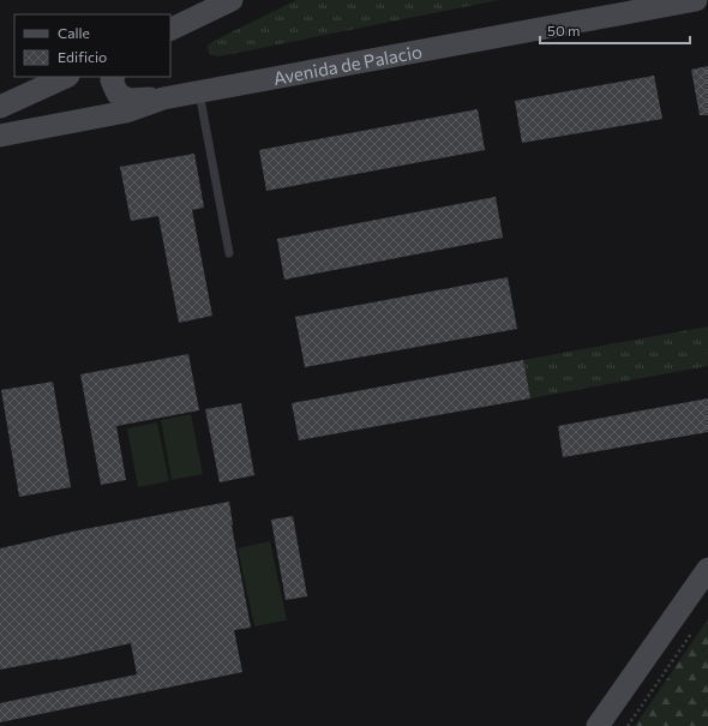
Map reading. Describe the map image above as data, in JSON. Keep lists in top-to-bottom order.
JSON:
{
  "streets": {
    "street": ["Avenida de Palacio"]
  },
  "legend": ["Calle", "Edificio"],
  "scale_bar": "50 m"
}
